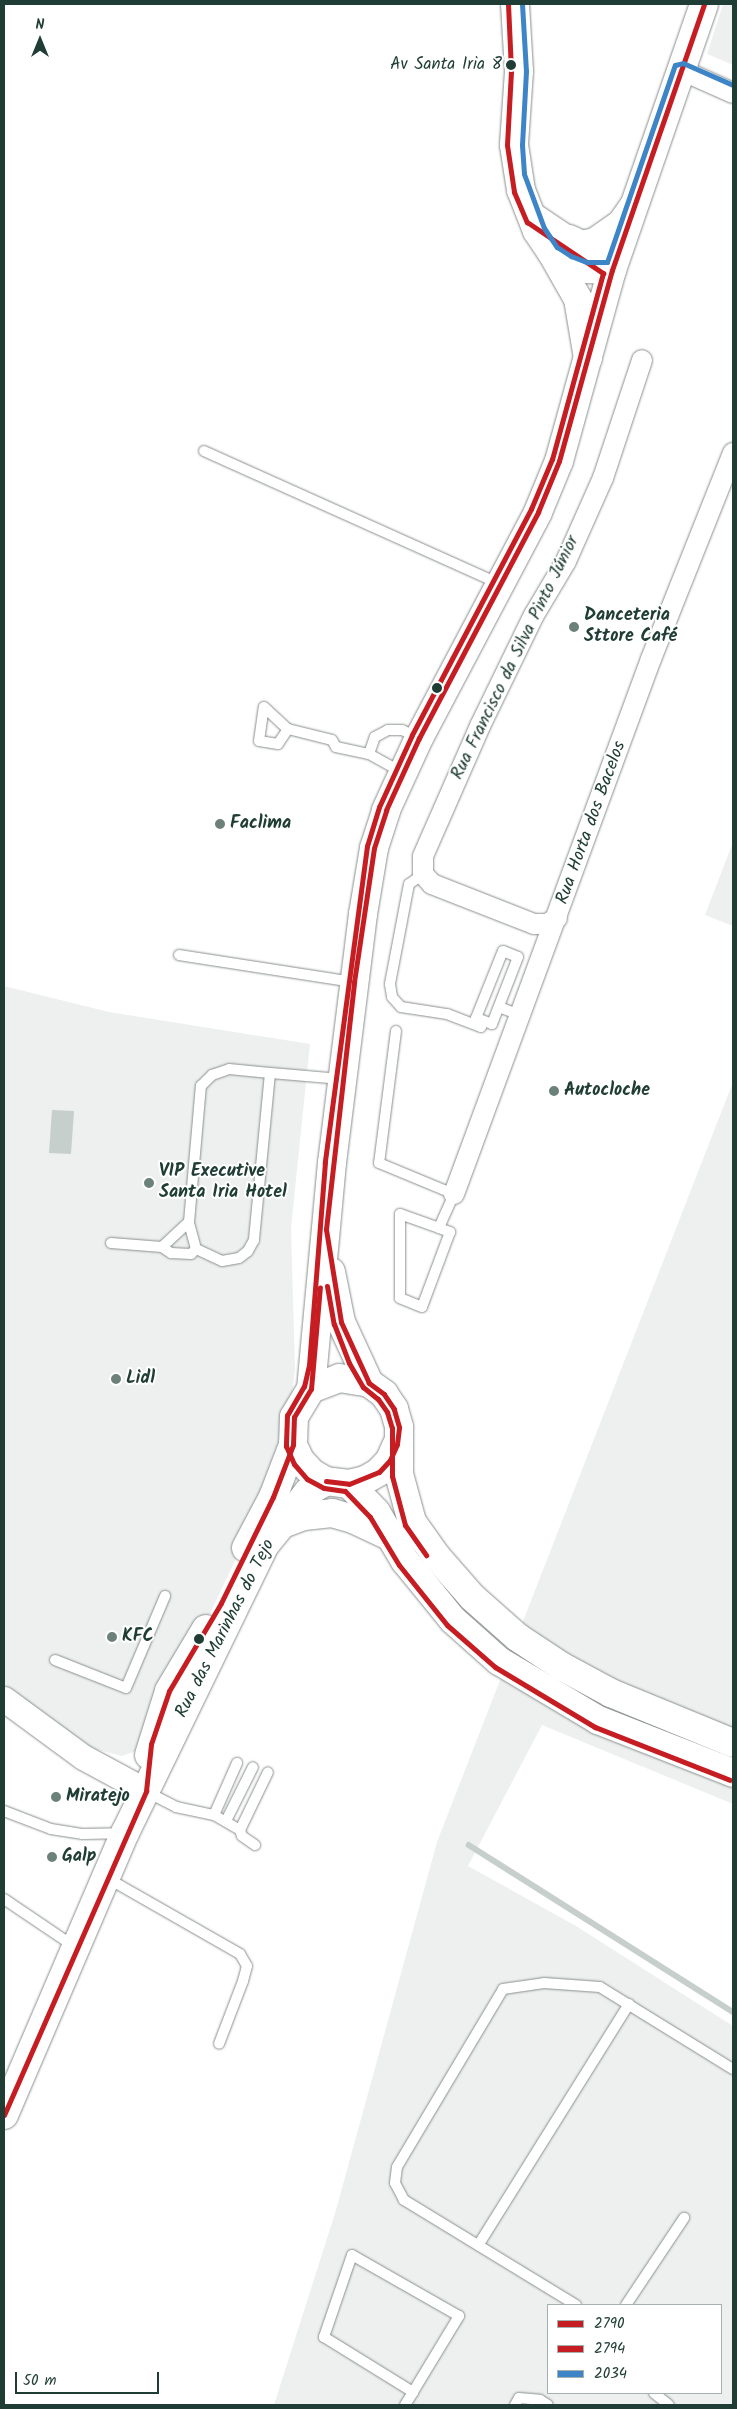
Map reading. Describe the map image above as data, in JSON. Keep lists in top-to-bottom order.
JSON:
{
  "streets": {
    "main road": ["Rua das Marinhas do Tejo"],
    "street": ["Rua Francisco da Silva Pinto Júnior", "Rua Horta dos Bacelos"]
  },
  "places": [
    "Av Santa Iria 8",
    "Danceteria Sttore Café",
    "Faclima",
    "Autocloche",
    "VIP Executive Santa Iria Hotel",
    "Lidl",
    "KFC",
    "Miratejo",
    "Galp"
  ],
  "lines": ["transit line 2790", "transit line 2794", "transit line 2034"],
  "legend": ["2790", "2794", "2034"],
  "scale_bar": "50 m",
  "north": "top"
}
